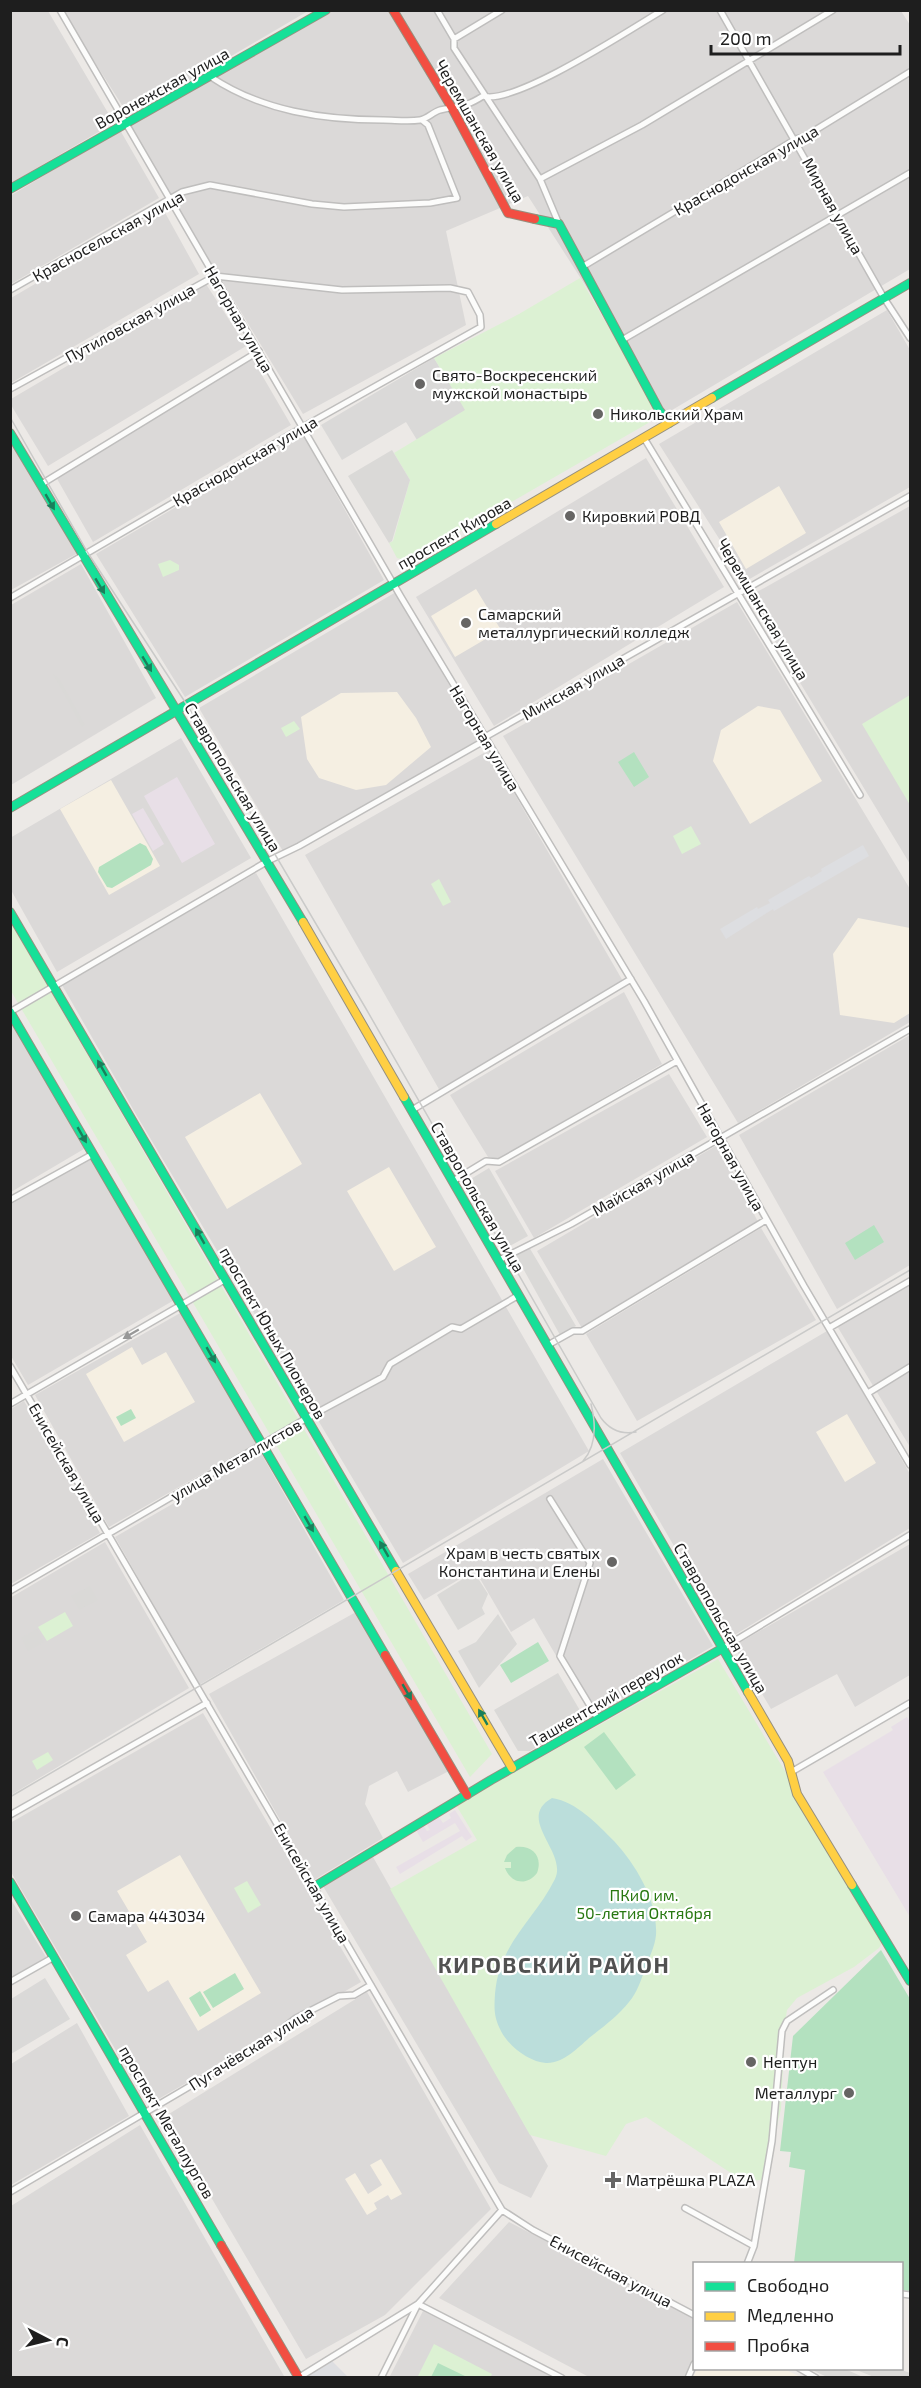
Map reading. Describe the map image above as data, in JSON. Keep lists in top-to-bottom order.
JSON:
{
  "streets": {
    "street": [
      "Воронежская улица",
      "Черемшанская улица",
      "Краснодонская улица",
      "Мирная улица",
      "Красносельская улица",
      "Нагорная улица",
      "Путиловская улица",
      "проспект Кирова",
      "Минская улица",
      "Ставропольская улица",
      "Майская улица",
      "проспект Юных Пионеров",
      "улица Металлистов",
      "Енисейская улица",
      "Ташкентский переулок",
      "Пугачёвская улица",
      "проспект Металлургов"
    ]
  },
  "crossings": [
    ["Воронежская улица", "Нагорная улица"],
    ["Черемшанская улица", "проспект Кирова"],
    ["Черемшанская улица", "Минская улица"],
    ["Краснодонская улица", "Мирная улица"],
    ["Краснодонская улица", "Нагорная улица"],
    ["Краснодонская улица", "Путиловская улица"],
    ["Краснодонская улица", "Ставропольская улица"],
    ["Мирная улица", "проспект Кирова"],
    ["Красносельская улица", "Нагорная улица"],
    ["Нагорная улица", "Путиловская улица"],
    ["Нагорная улица", "проспект Кирова"],
    ["Нагорная улица", "Минская улица"],
    ["Нагорная улица", "Майская улица"],
    ["проспект Кирова", "Ставропольская улица"],
    ["Минская улица", "Ставропольская улица"],
    ["Минская улица", "проспект Юных Пионеров"],
    ["Ставропольская улица", "Майская улица"],
    ["Ставропольская улица", "улица Металлистов"],
    ["Ставропольская улица", "Ташкентский переулок"],
    ["проспект Юных Пионеров", "улица Металлистов"],
    ["проспект Юных Пионеров", "Ташкентский переулок"],
    ["улица Металлистов", "Енисейская улица"],
    ["Енисейская улица", "Ташкентский переулок"],
    ["Енисейская улица", "Пугачёвская улица"],
    ["Пугачёвская улица", "проспект Металлургов"]
  ],
  "districts": ["КИРОВСКИЙ РАЙОН"],
  "parks": ["ПКиО им. 50-летия Октября"],
  "places": {
    "other": [
      "Свято-Воскресенский мужской монастырь",
      "Никольский Храм",
      "Кировкий РОВД",
      "Самарский металлургический колледж",
      "Храм в честь святых Константина и Елены",
      "Самара 443034",
      "Нептун",
      "Металлург"
    ],
    "health": ["Матрёшка PLAZA"]
  },
  "legend": ["Свободно", "Медленно", "Пробка"],
  "scale_bar": "200 m",
  "north": "right"
}
